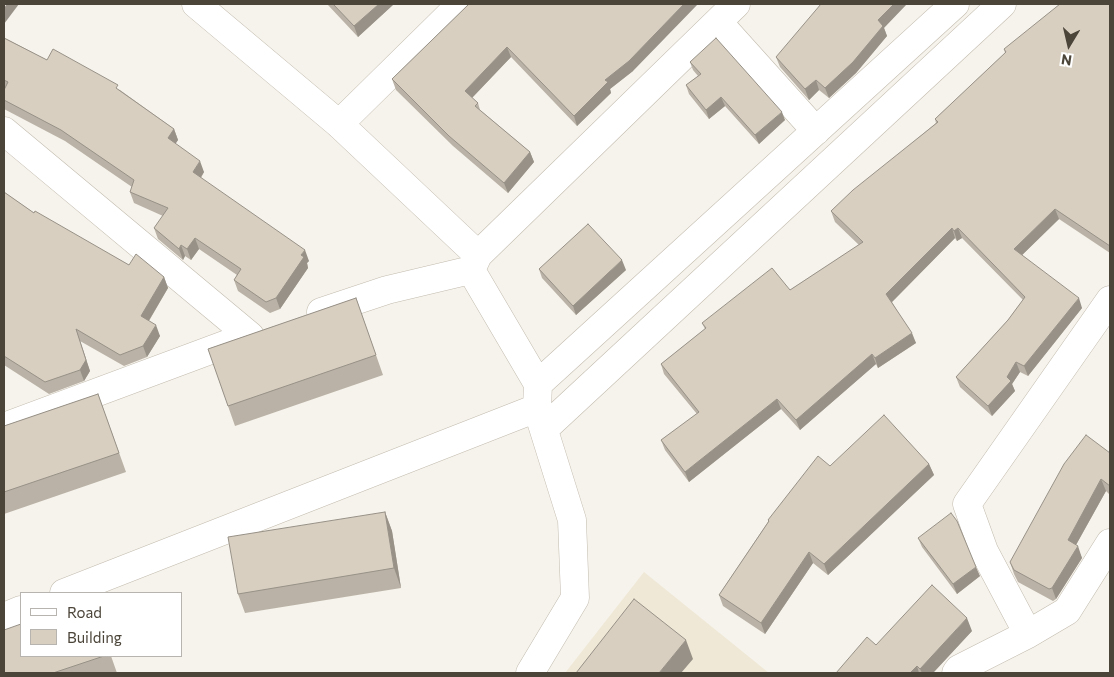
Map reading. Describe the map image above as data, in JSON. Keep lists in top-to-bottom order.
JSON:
{
  "legend": ["Road", "Building"],
  "north": "bottom"
}
